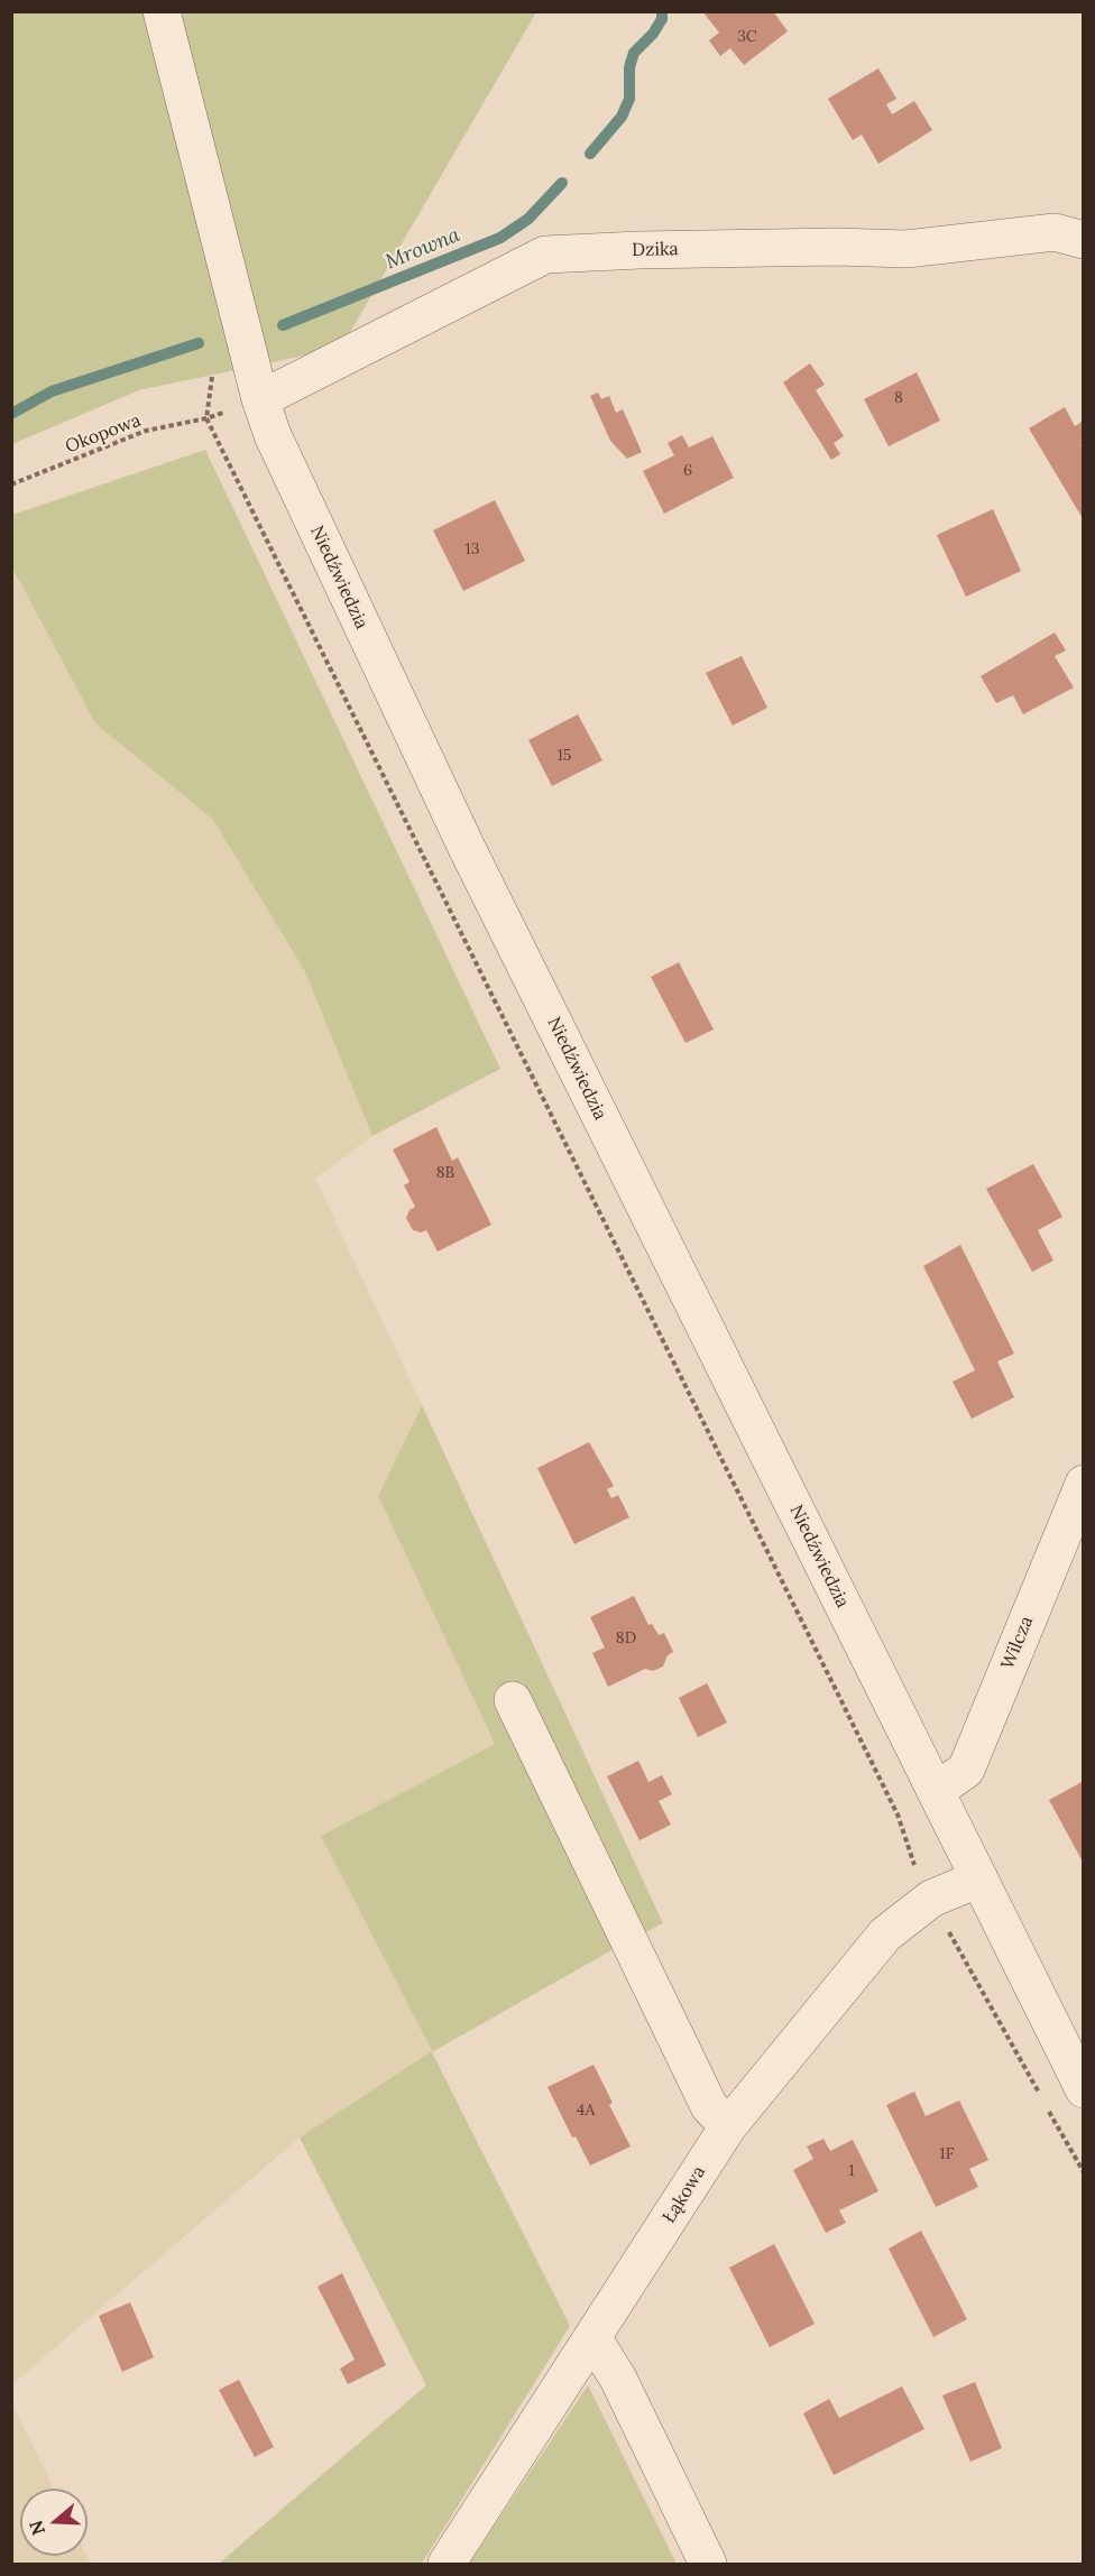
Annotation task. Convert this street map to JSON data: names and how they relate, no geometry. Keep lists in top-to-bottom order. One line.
{"streets":{"street":["Dzika","Niedźwiedzia","Wilcza","Łąkowa"],"path":["Okopowa"]},"crossings":[["Dzika","Niedźwiedzia"],["Okopowa","Łąkowa"],["Niedźwiedzia","Wilcza"],["Niedźwiedzia","Łąkowa"]],"water":["Mrowna"],"house_numbers":["3C","8","6","13","15","8B","8D","4A","1F","1"],"north":"left"}
